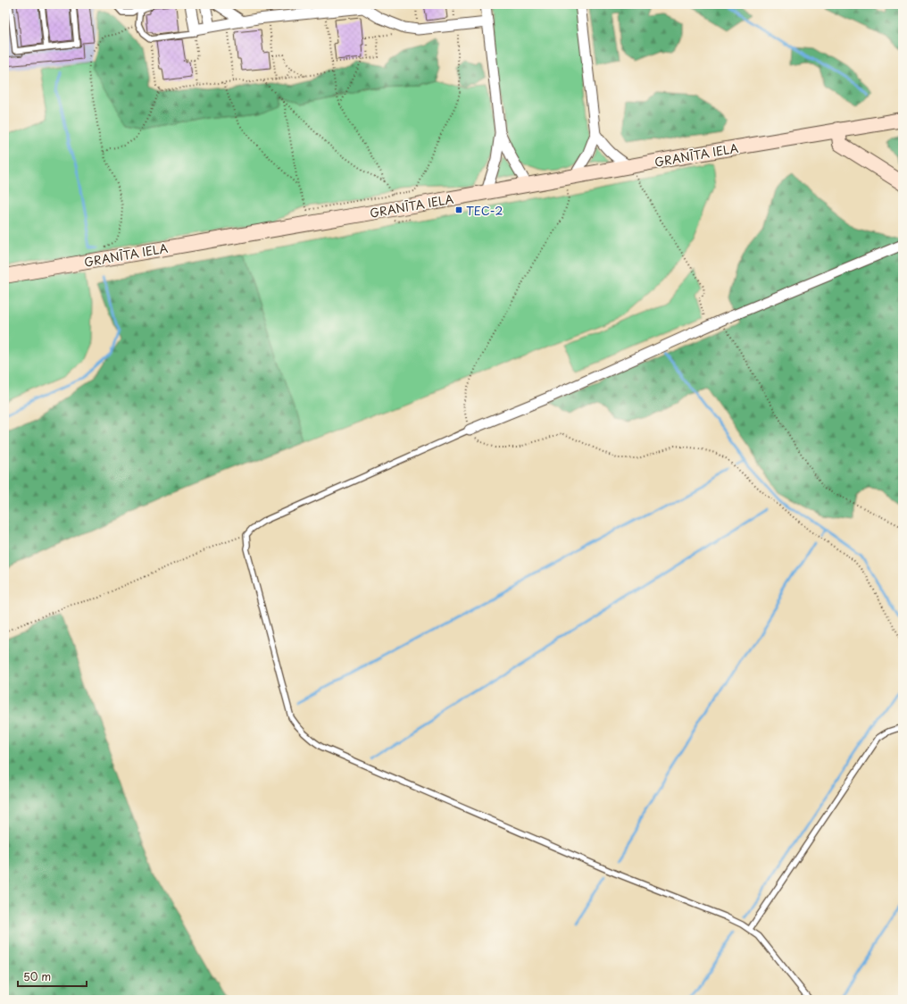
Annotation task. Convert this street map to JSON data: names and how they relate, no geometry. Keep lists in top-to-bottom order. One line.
{"streets":{"main road":["GRANĪTA IELA"]},"places":{"transit":["TEC-2"]},"scale_bar":"50 m"}
